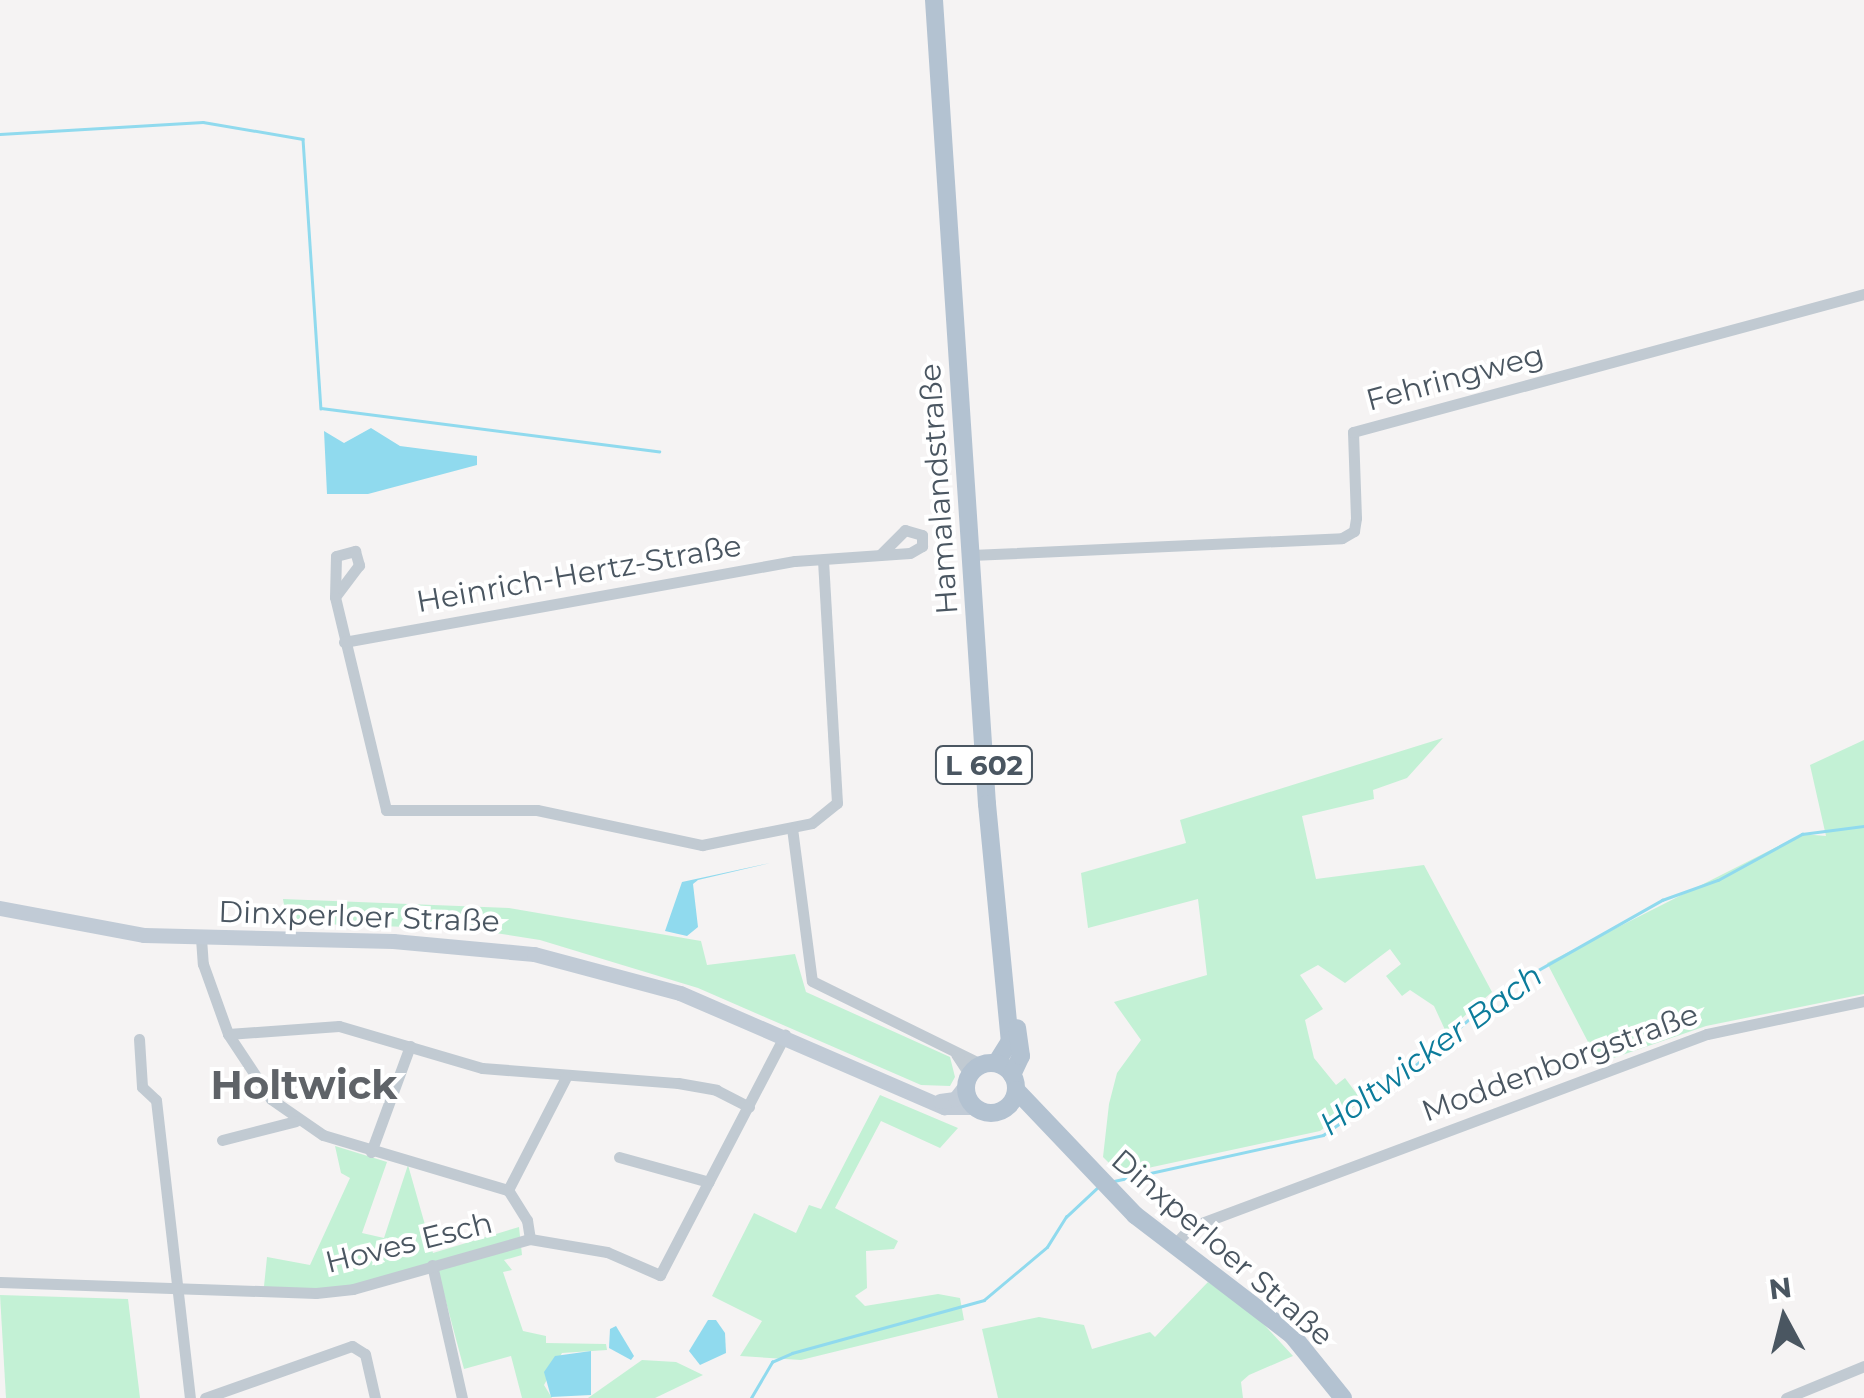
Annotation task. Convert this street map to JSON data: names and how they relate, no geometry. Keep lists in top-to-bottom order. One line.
{"streets":{"main road":["Hamalandstraße","L 602","Dinxperloer Straße"],"street":["Fehringweg","Heinrich-Hertz-Straße","Moddenborgstraße","Hoves Esch"]},"crossings":[["Fehringweg","Hamalandstraße"],["Hamalandstraße","L 602"],["Hamalandstraße","Dinxperloer Straße"],["L 602","Dinxperloer Straße"],["Dinxperloer Straße","Moddenborgstraße"],["Dinxperloer Straße","Hoves Esch"]],"districts":["Holtwick"],"water":["Holtwicker Bach"],"north":"top"}
